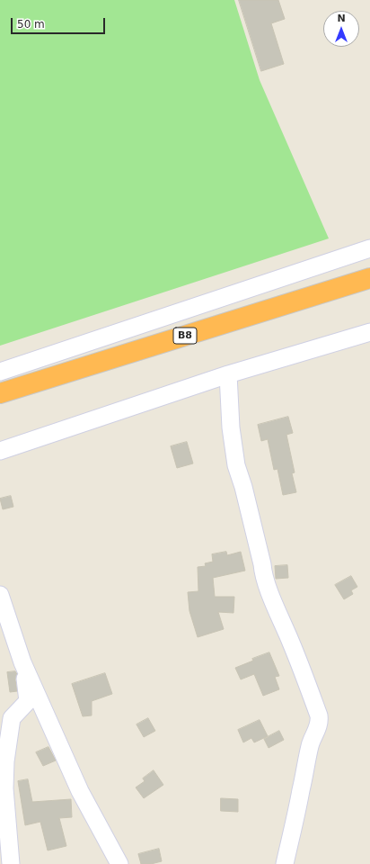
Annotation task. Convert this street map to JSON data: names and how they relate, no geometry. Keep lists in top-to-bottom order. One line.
{"streets":{"highway":["B8"]},"scale_bar":"50 m","north":"top"}
